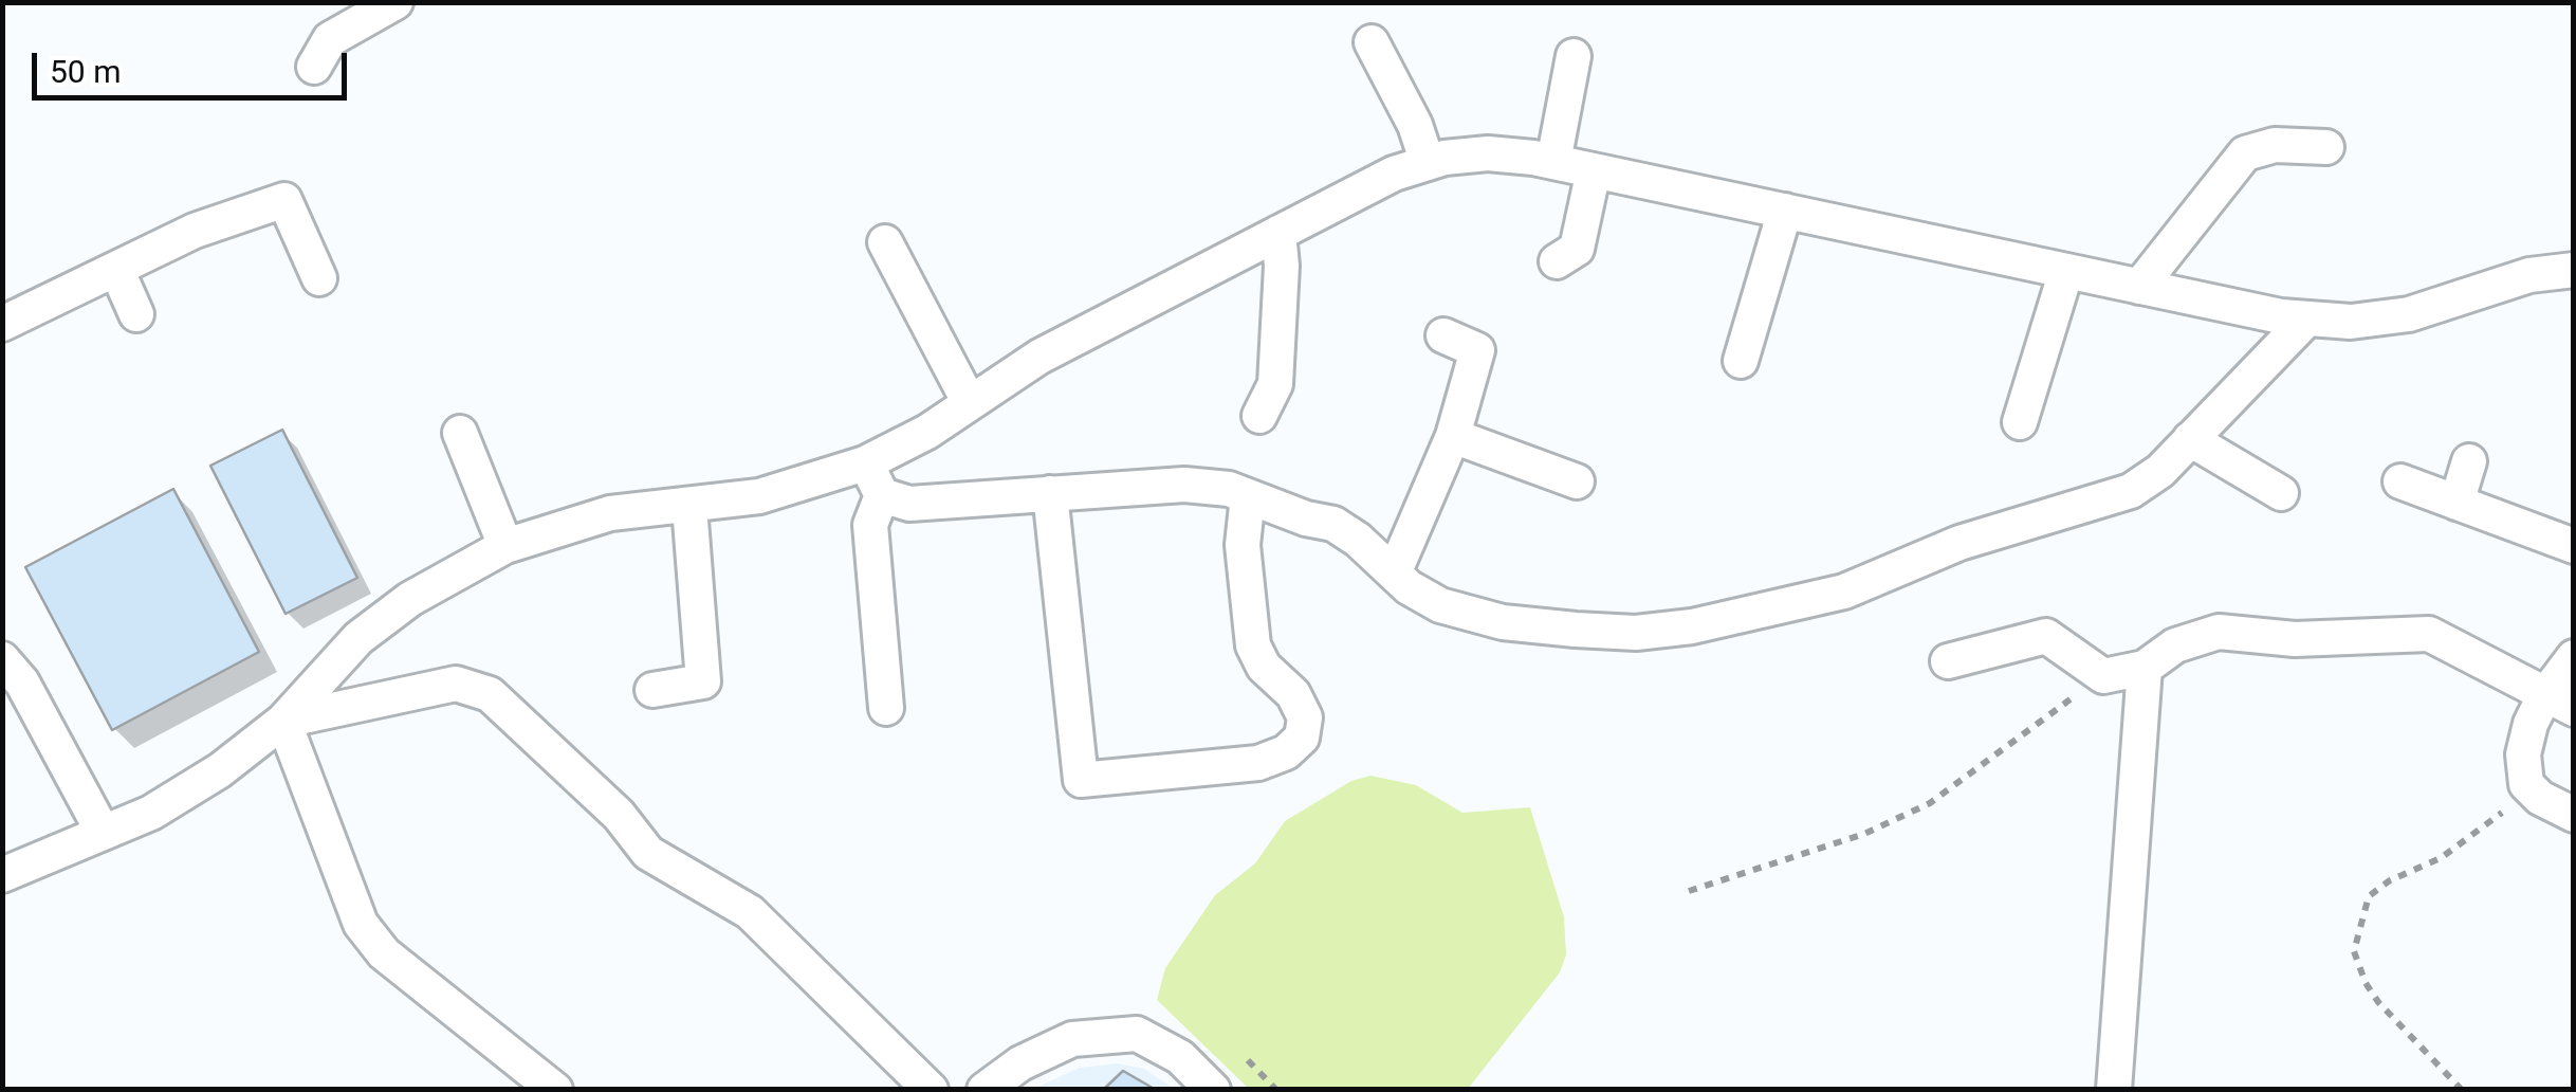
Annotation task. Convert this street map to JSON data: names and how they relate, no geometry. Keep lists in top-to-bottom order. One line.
{"scale_bar":"50 m"}
